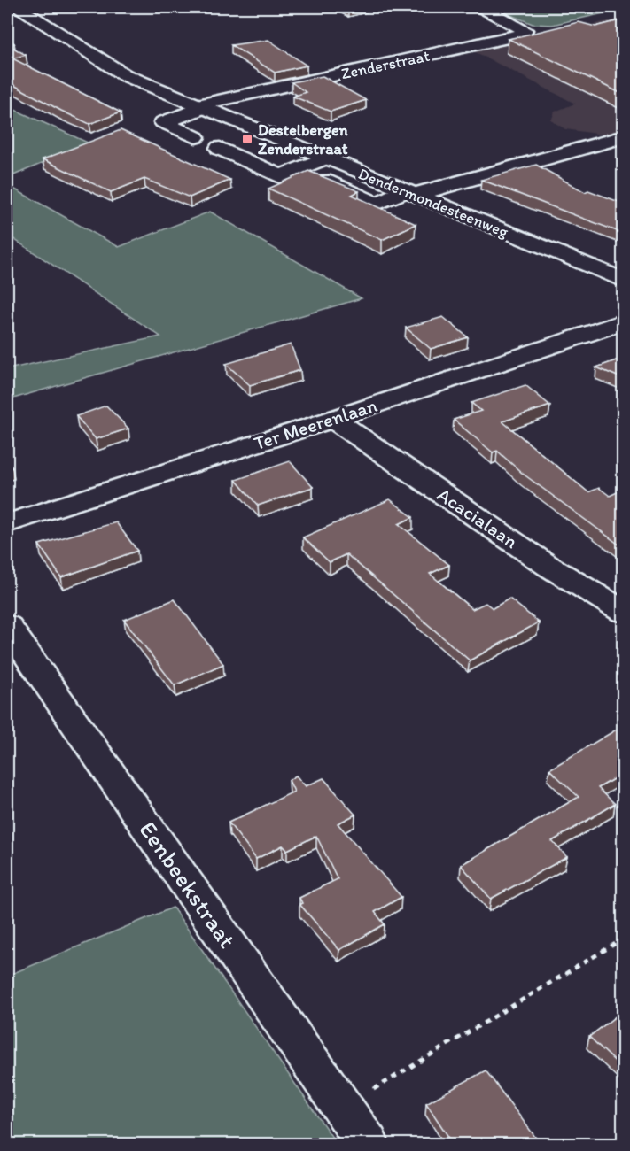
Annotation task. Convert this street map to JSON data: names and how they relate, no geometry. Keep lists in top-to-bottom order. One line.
{"streets":{"street":["Zenderstraat","Dendermondesteenweg","Ter Meerenlaan","Acacialaan","Eenbeekstraat"]},"crossings":[["Zenderstraat","Dendermondesteenweg"],["Ter Meerenlaan","Acacialaan"]],"places":{"transit":["Destelbergen Zenderstraat"]}}
